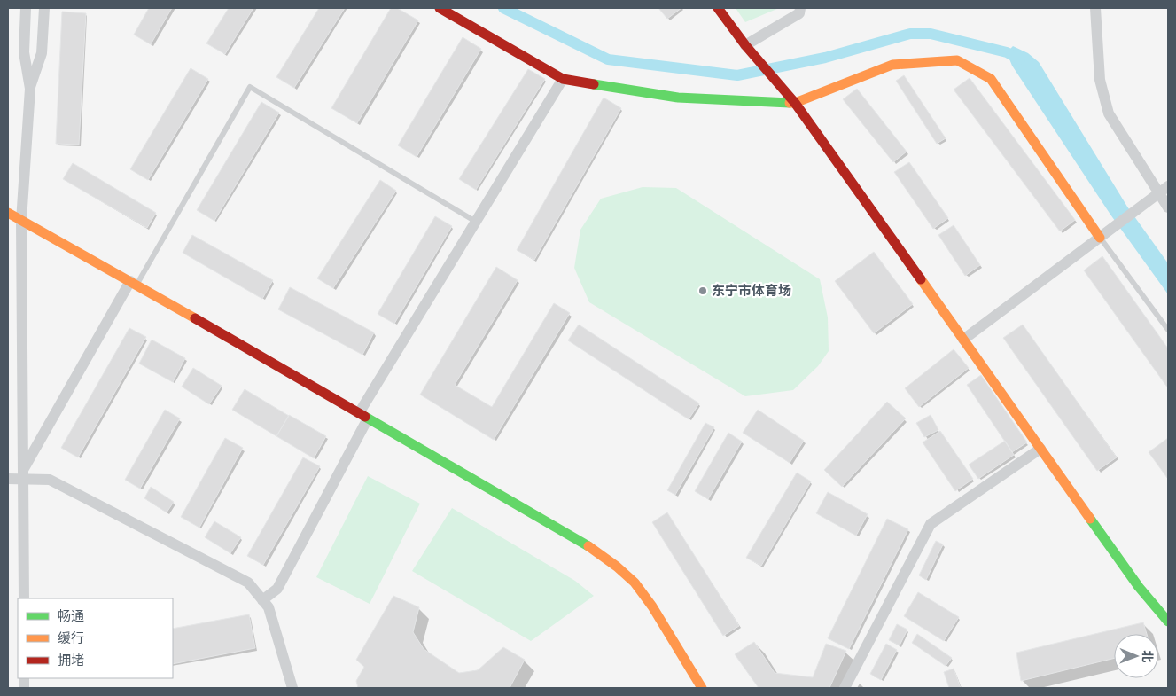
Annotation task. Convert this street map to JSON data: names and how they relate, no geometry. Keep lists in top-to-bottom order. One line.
{"places":["东宁市体育场"],"legend":["畅通","缓行","拥堵"],"north":"right"}
